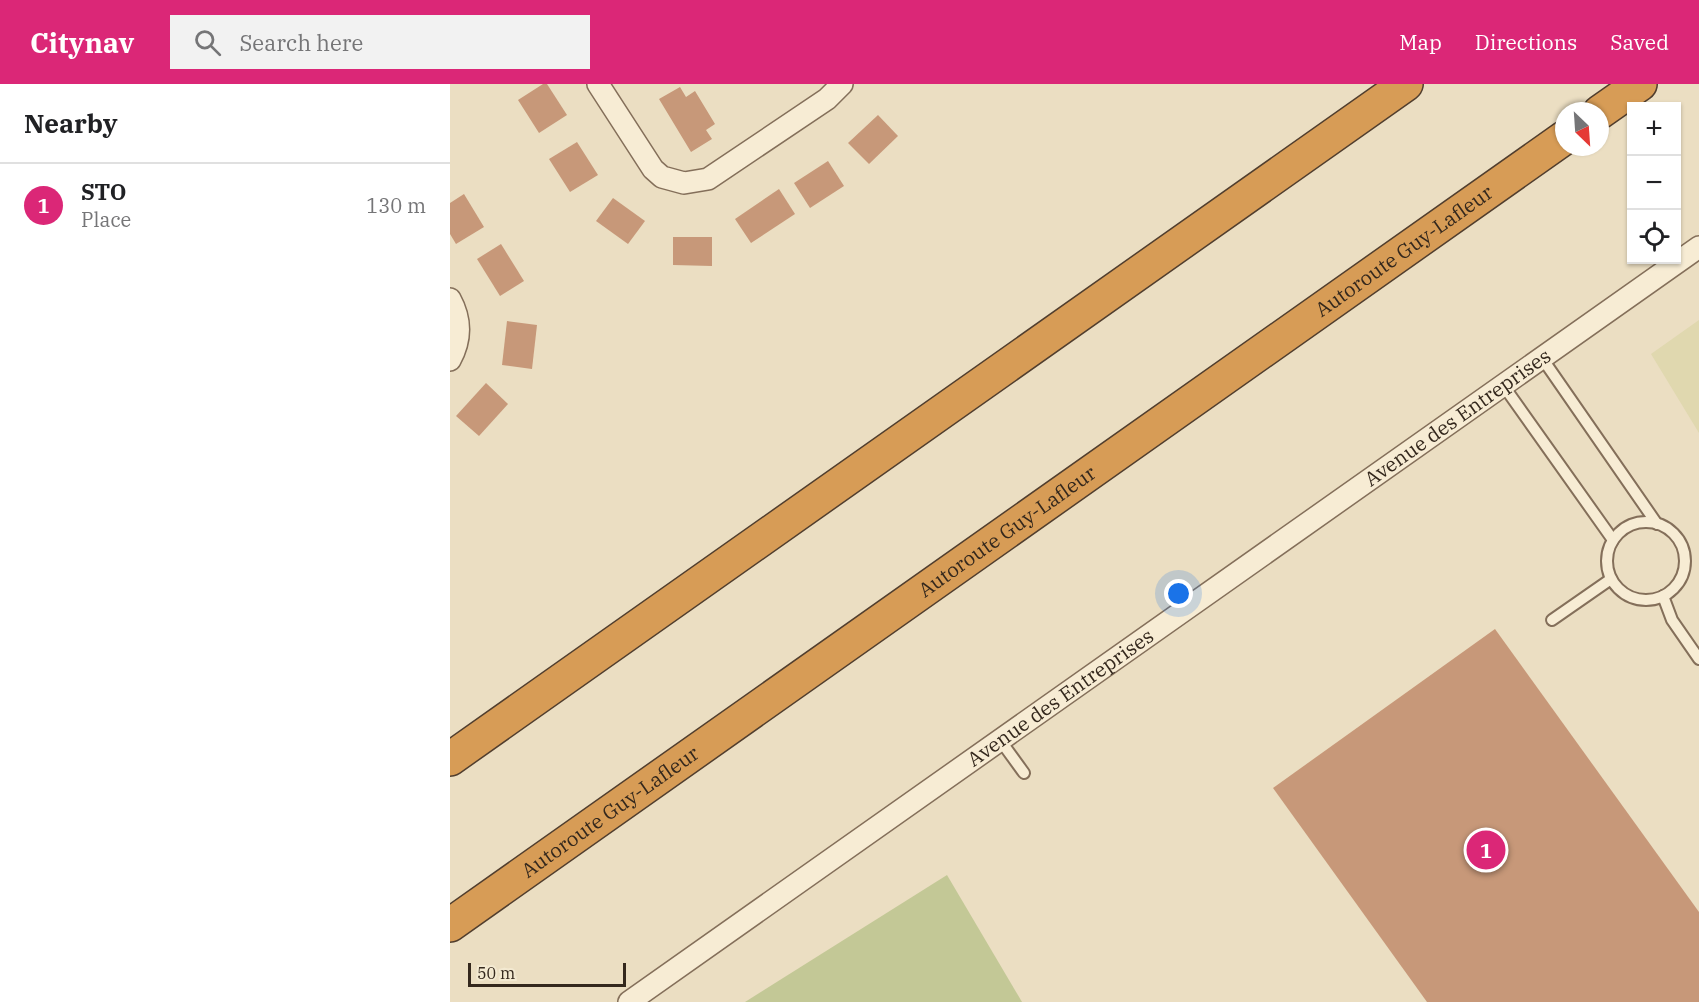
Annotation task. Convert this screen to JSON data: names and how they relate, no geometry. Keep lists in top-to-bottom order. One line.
{"streets":{"highway":["Autoroute Guy-Lafleur"],"street":["Avenue des Entreprises"]},"scale_bar":"50 m","north":"bottom right","page":{"header":"Citynav","search":"Search here","nav":["Map","Directions","Saved"],"heading":"Nearby","map_buttons":["+","−"],"list":[{"mark":"1","name":"STO","note":"Place","value":"130 m"}],"pins":"1","scale":"50 m"}}
